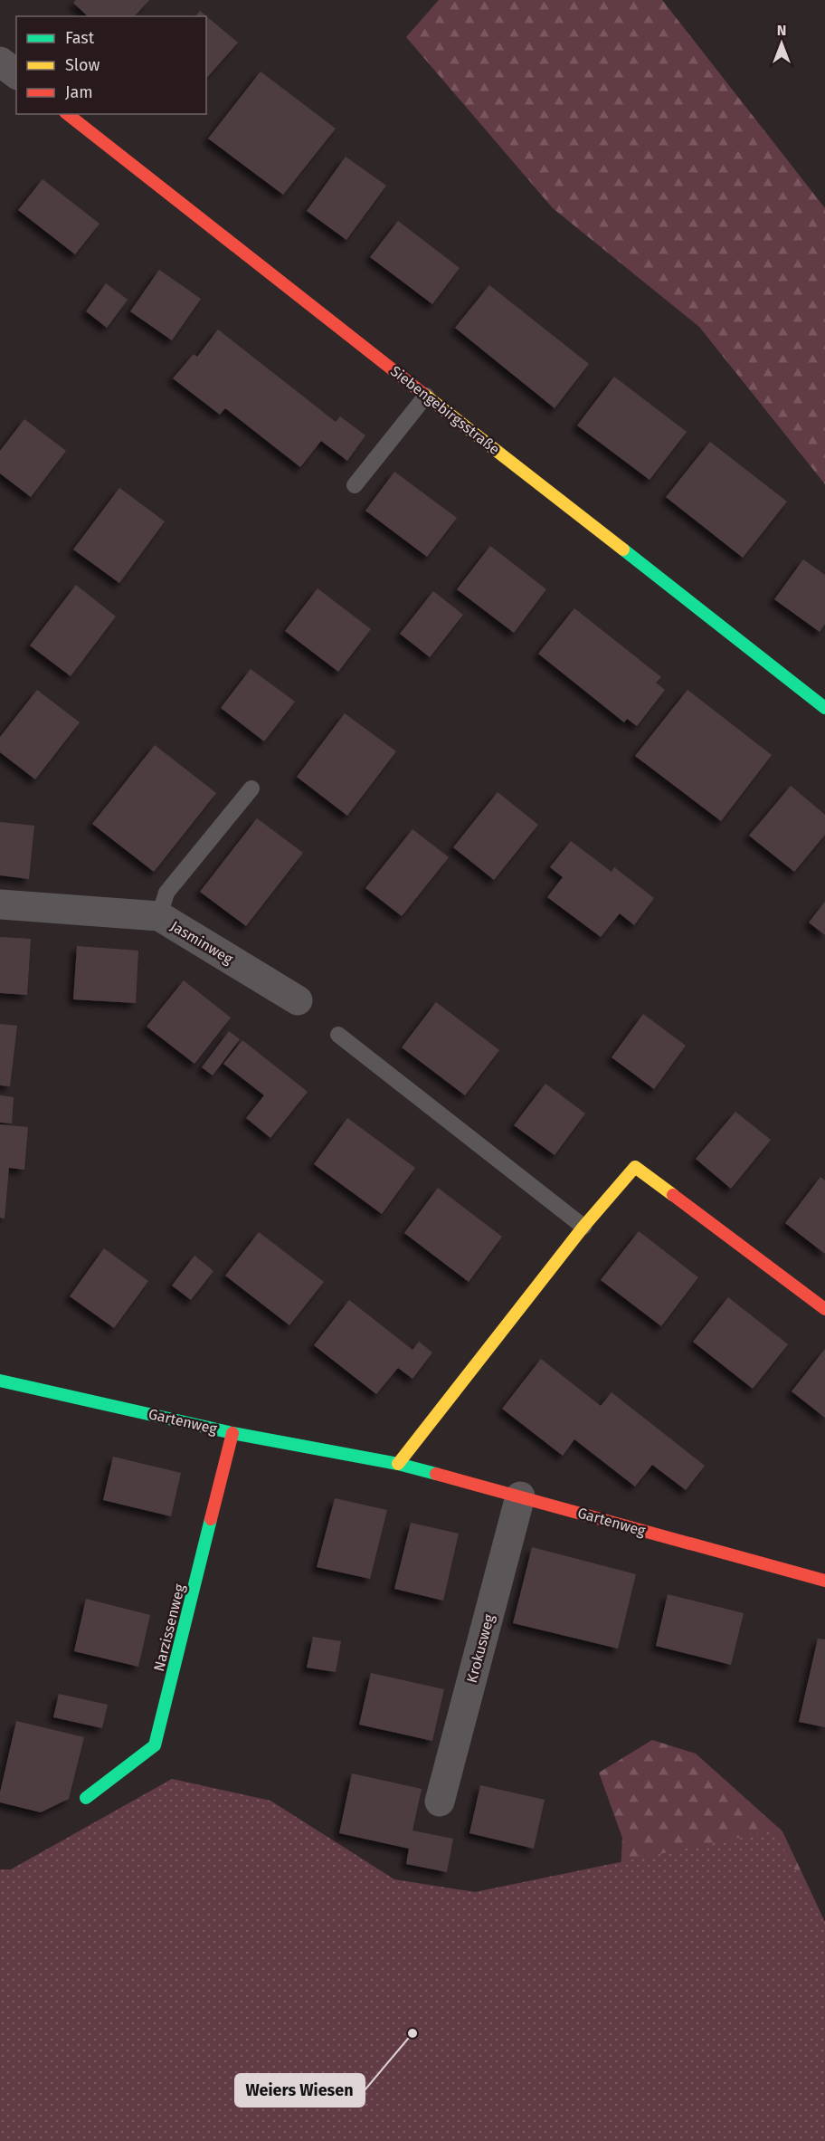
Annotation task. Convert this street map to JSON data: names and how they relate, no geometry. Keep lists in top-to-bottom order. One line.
{"streets":{"street":["Siebengebirgsstraße","Jasminweg","Gartenweg","Narzissenweg","Krokusweg"]},"crossings":[["Gartenweg","Narzissenweg"],["Gartenweg","Krokusweg"]],"places":["Weiers Wiesen"],"legend":["Fast","Slow","Jam"],"north":"top"}
